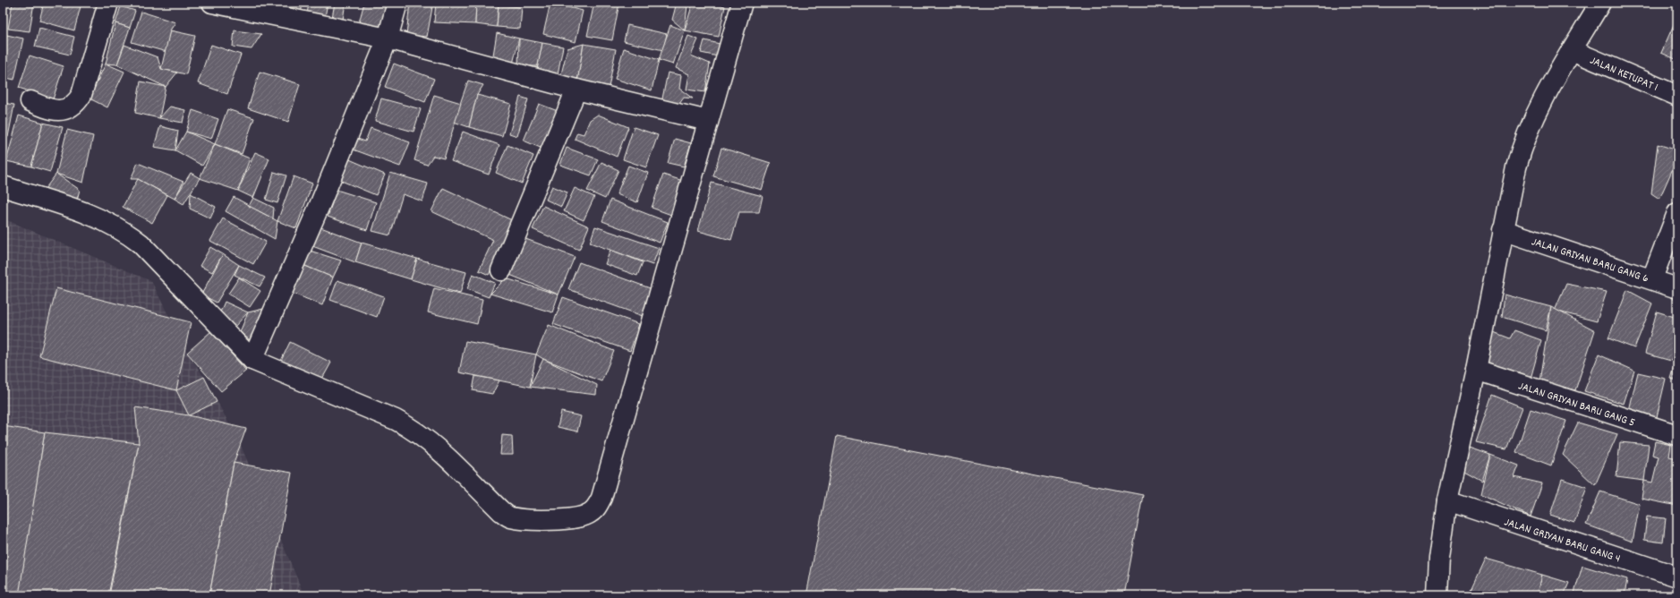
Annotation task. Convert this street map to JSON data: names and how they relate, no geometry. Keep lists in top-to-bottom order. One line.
{"streets":{"street":["JALAN KETUPAT 1","JALAN GRIYAN BARU GANG 6","JALAN GRIYAN BARU GANG 5","JALAN GRIYAN BARU GANG 4"]}}
